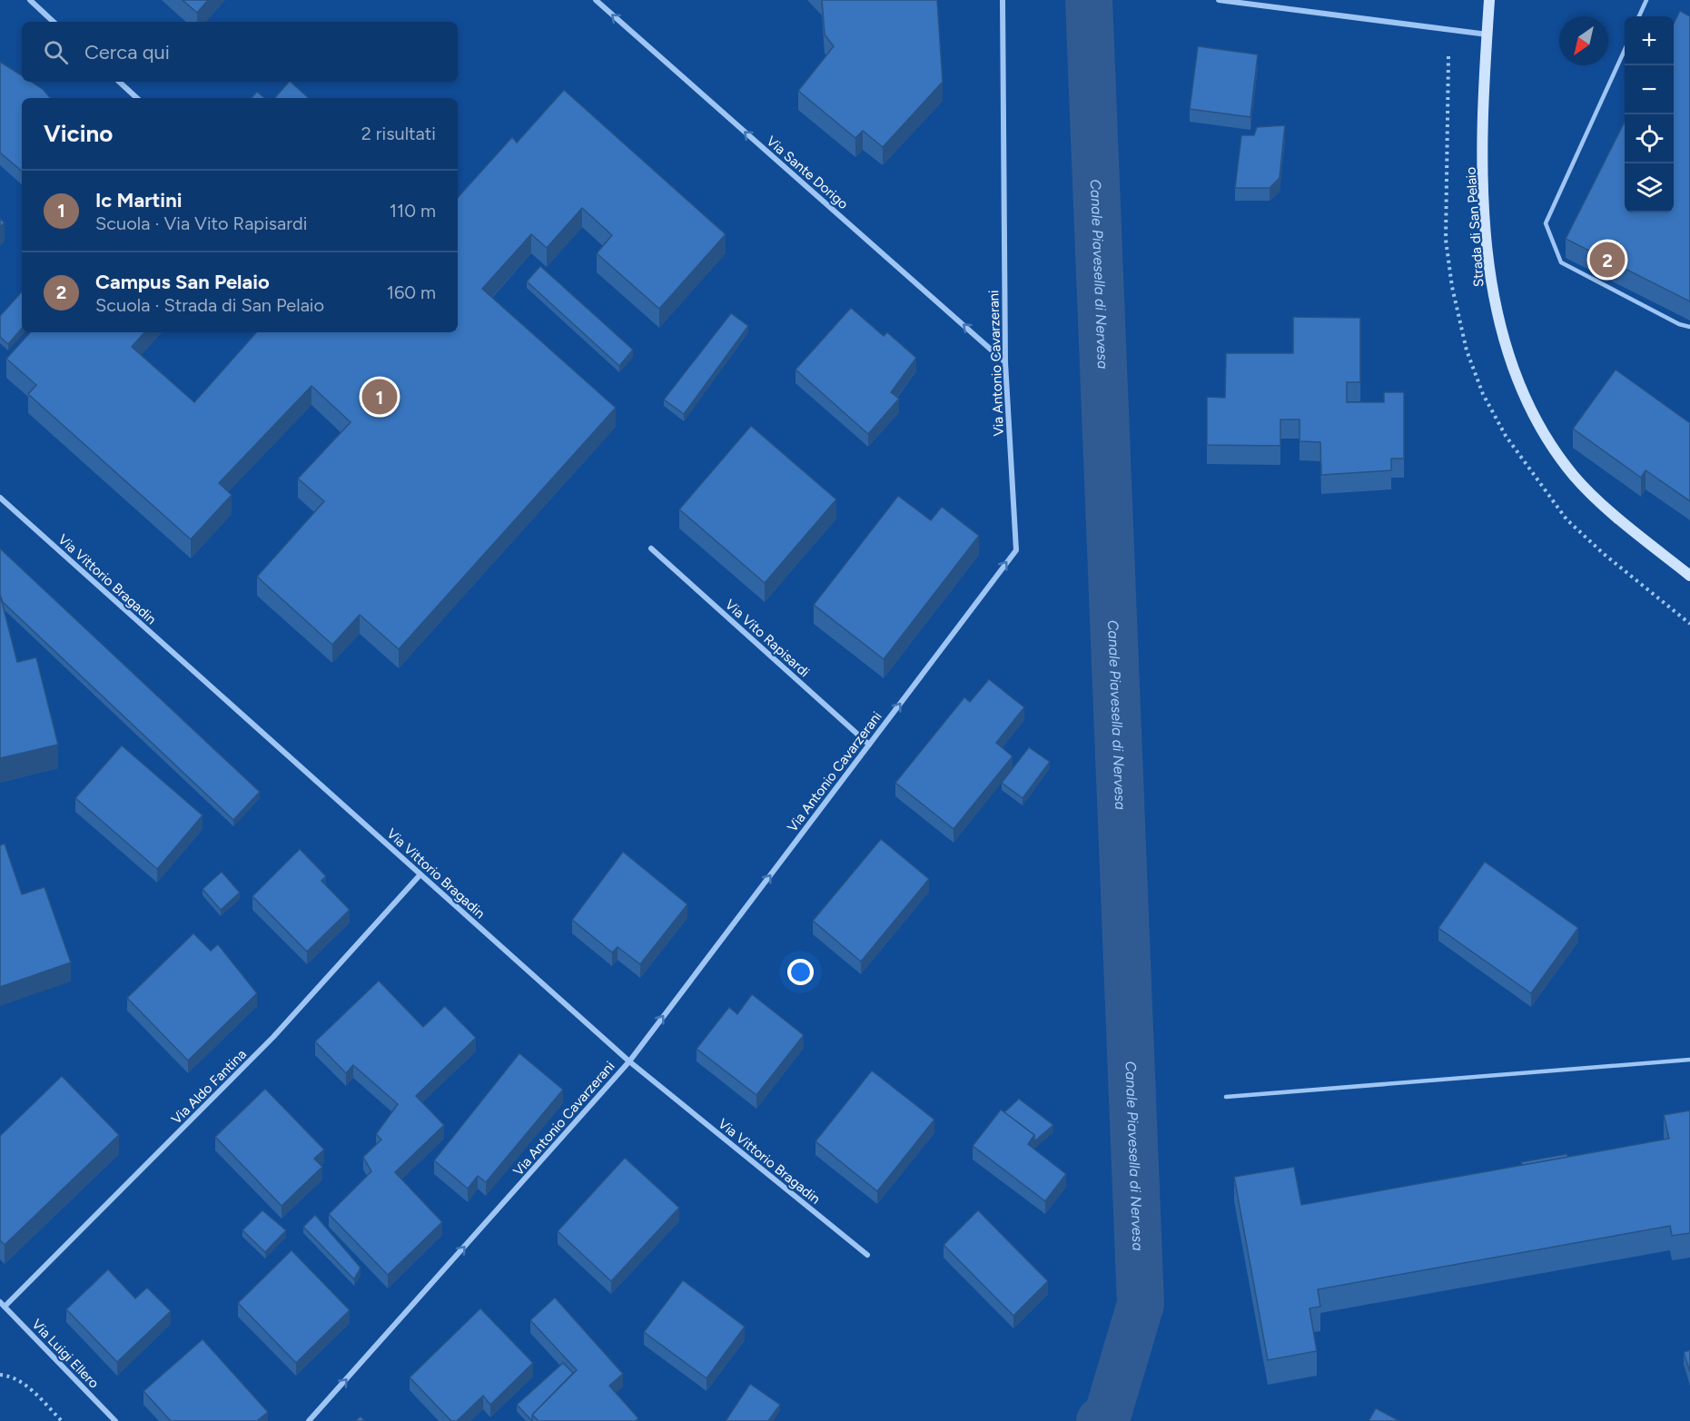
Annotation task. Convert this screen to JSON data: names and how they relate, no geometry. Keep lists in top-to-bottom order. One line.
{"streets":{"street":["Via Sante Dorigo","Strada di San Pelaio","Via Antonio Cavarzerani","Via Vittorio Bragadin","Via Vito Rapisardi","Via Aldo Fantina","Via Luigi Ellero"]},"crossings":[["Via Sante Dorigo","Via Antonio Cavarzerani"],["Via Antonio Cavarzerani","Via Vittorio Bragadin"],["Via Antonio Cavarzerani","Via Vito Rapisardi"],["Via Vittorio Bragadin","Via Aldo Fantina"],["Via Aldo Fantina","Via Luigi Ellero"]],"one_way":["Via Sante Dorigo","Via Antonio Cavarzerani"],"water":["Canale Piavesella di Nervesa"],"north":"bottom left","page":{"map_buttons":["+","−"],"search":"Cerca qui","heading":["Vicino","2 risultati"],"list":[{"mark":"1","name":"Ic Martini","note":"Scuola · Via Vito Rapisardi","value":"110 m"},{"mark":"2","name":"Campus San Pelaio","note":"Scuola · Strada di San Pelaio","value":"160 m"}],"pins":["2","1"]}}
